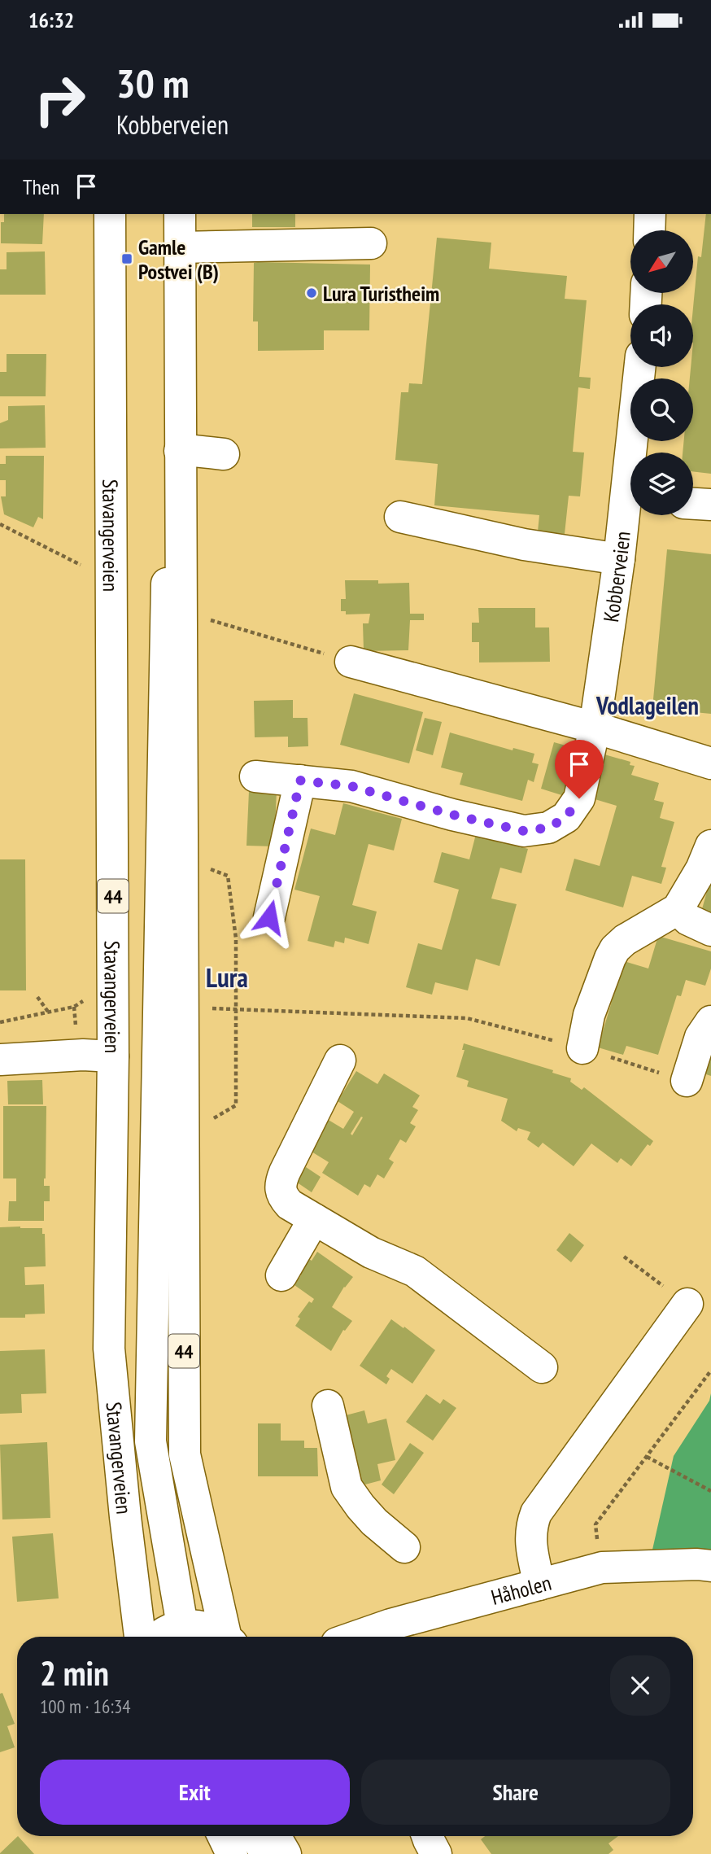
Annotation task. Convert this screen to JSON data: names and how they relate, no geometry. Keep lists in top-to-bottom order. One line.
{"streets":{"main road":["Stavangerveien","Kobberveien","44","Håholen"]},"districts":["Vodlageilen","Lura"],"places":{"transit":["Gamle Postvei (B)"],"other":["Lura Turistheim"]},"north":"bottom left","page":{"status":"16:32","turn":["30 m","Kobberveien"],"then":"Then","heading":["2 min","100 m · 16:34"],"buttons":["Exit","Share"]}}
